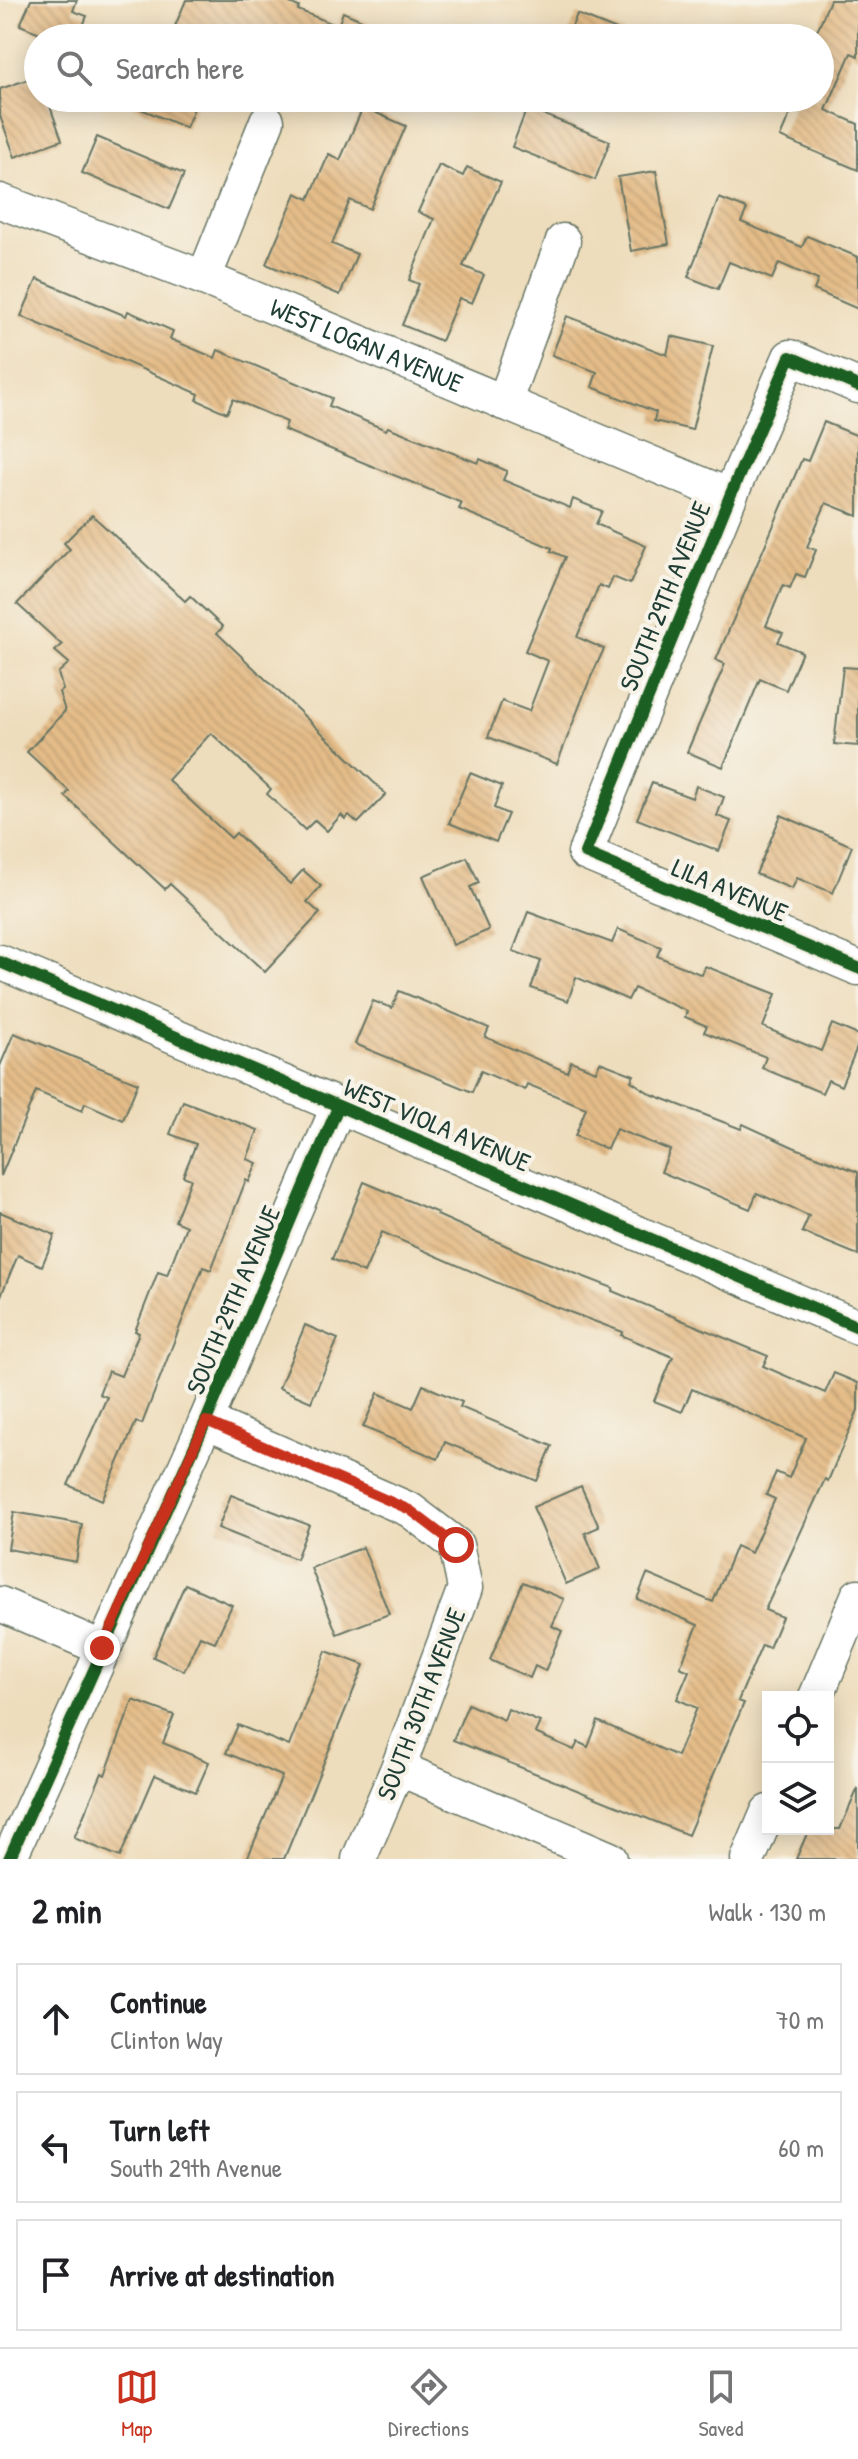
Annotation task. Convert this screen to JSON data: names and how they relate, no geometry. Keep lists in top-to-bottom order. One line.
{"streets":{"street":["WEST LOGAN AVENUE","SOUTH 29TH AVENUE","LILA AVENUE","WEST VIOLA AVENUE","SOUTH 30TH AVENUE"]},"crossings":[["WEST LOGAN AVENUE","SOUTH 29TH AVENUE"],["SOUTH 29TH AVENUE","LILA AVENUE"],["SOUTH 29TH AVENUE","WEST VIOLA AVENUE"],["SOUTH 29TH AVENUE","SOUTH 30TH AVENUE"]],"page":{"search":"Search here","heading":["2 min","Walk · 130 m"],"list":[["Continue","Clinton Way","70 m"],["Turn left","South 29th Avenue","60 m"],"Arrive at destination"],"nav":["Map","Directions","Saved"]}}
